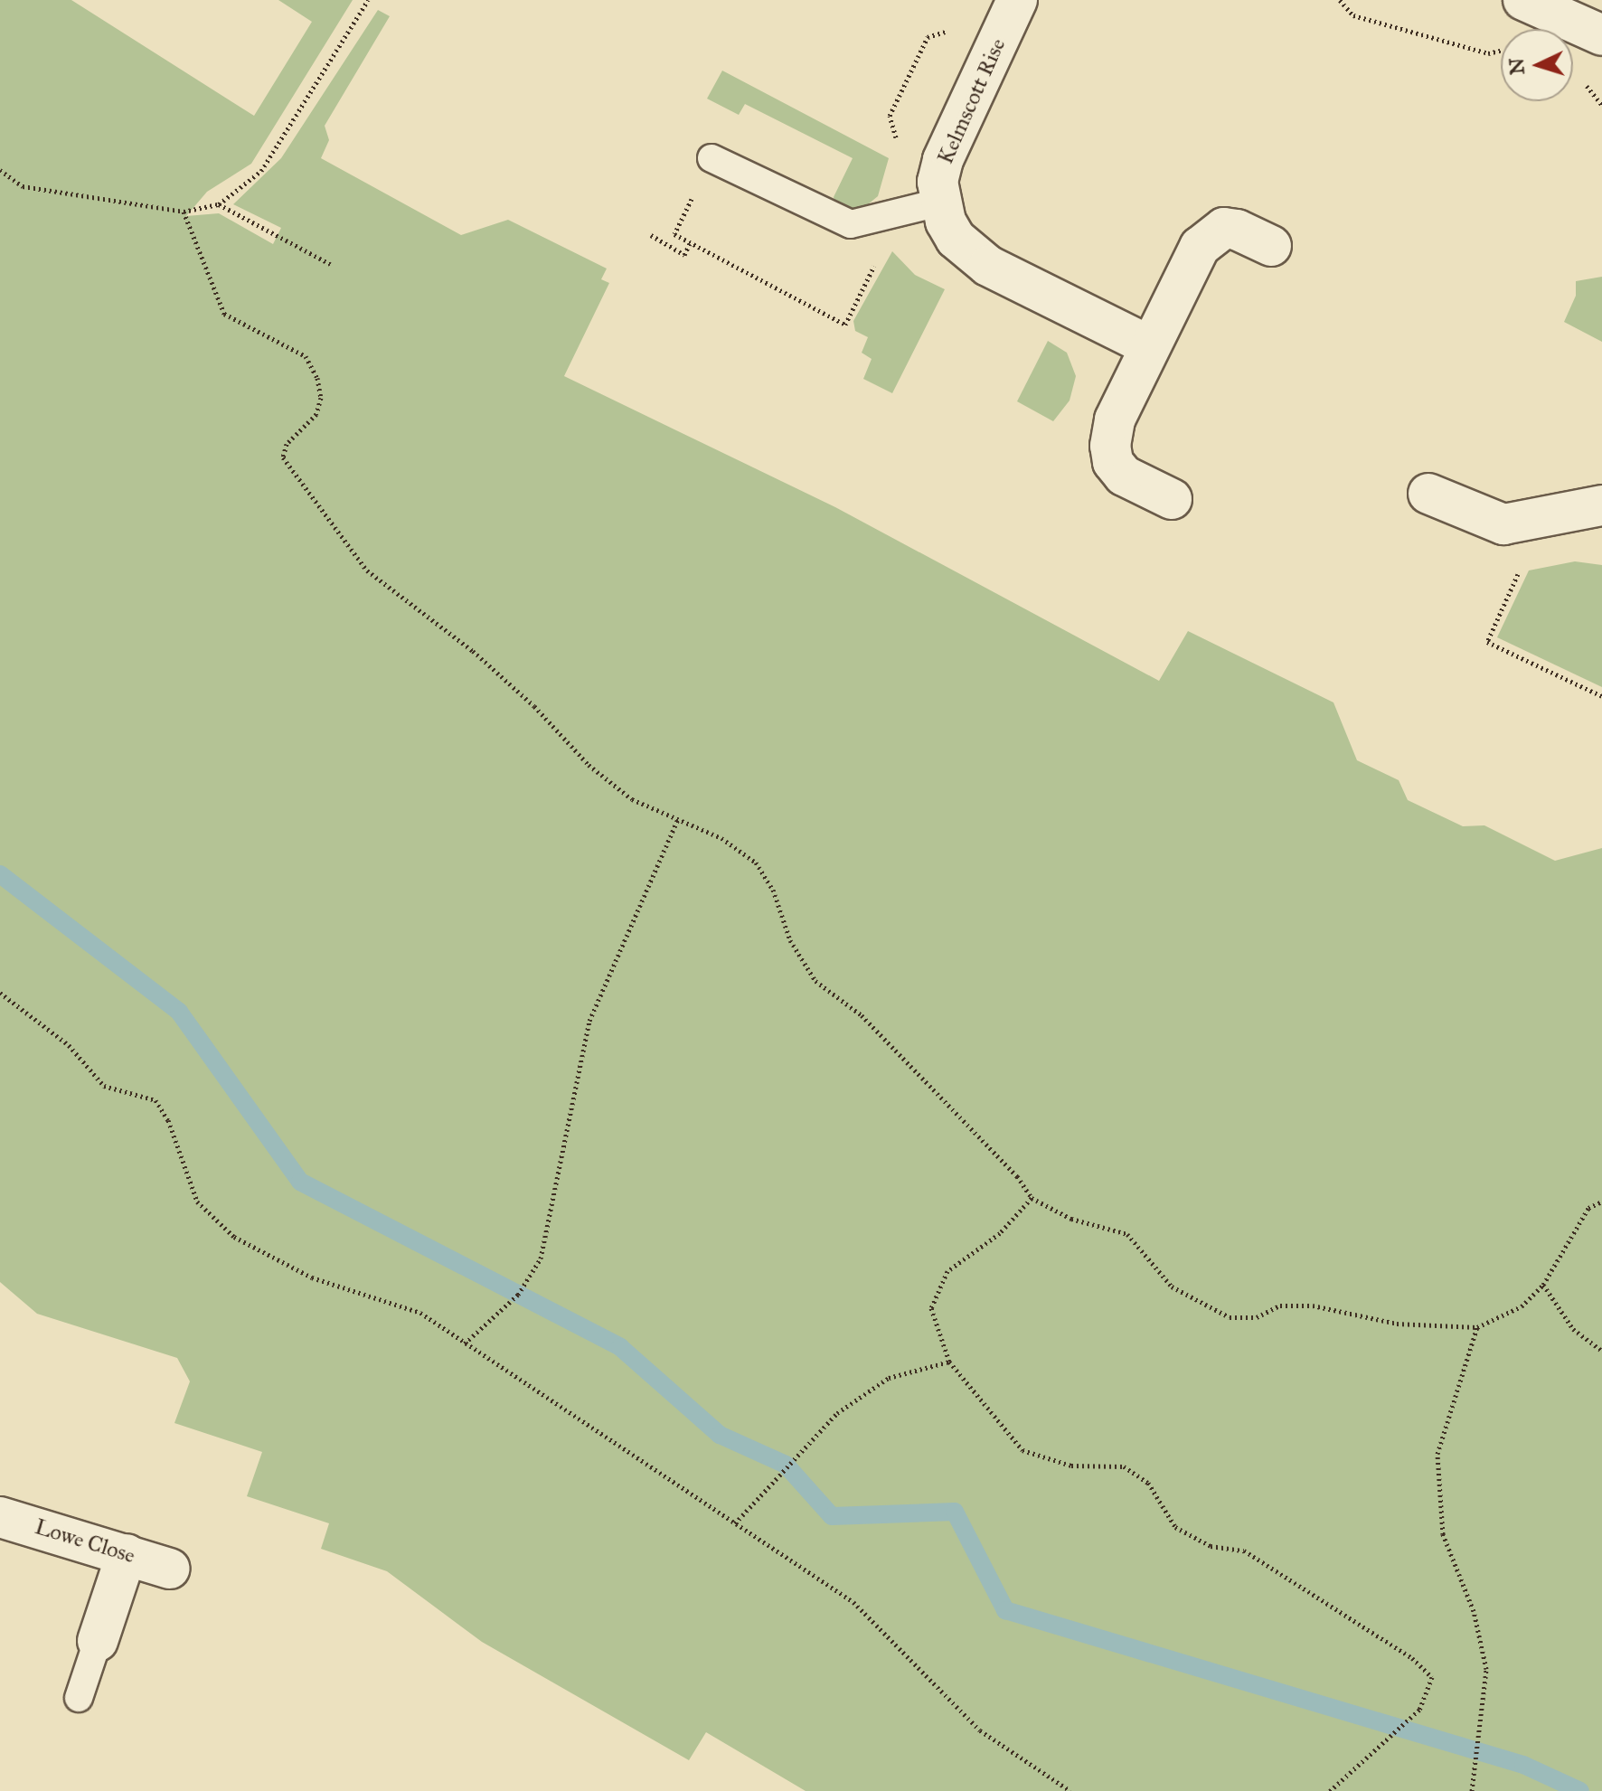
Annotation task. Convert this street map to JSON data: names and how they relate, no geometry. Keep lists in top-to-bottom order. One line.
{"streets":{"street":["Kelmscott Rise","Lowe Close"]},"north":"left"}
